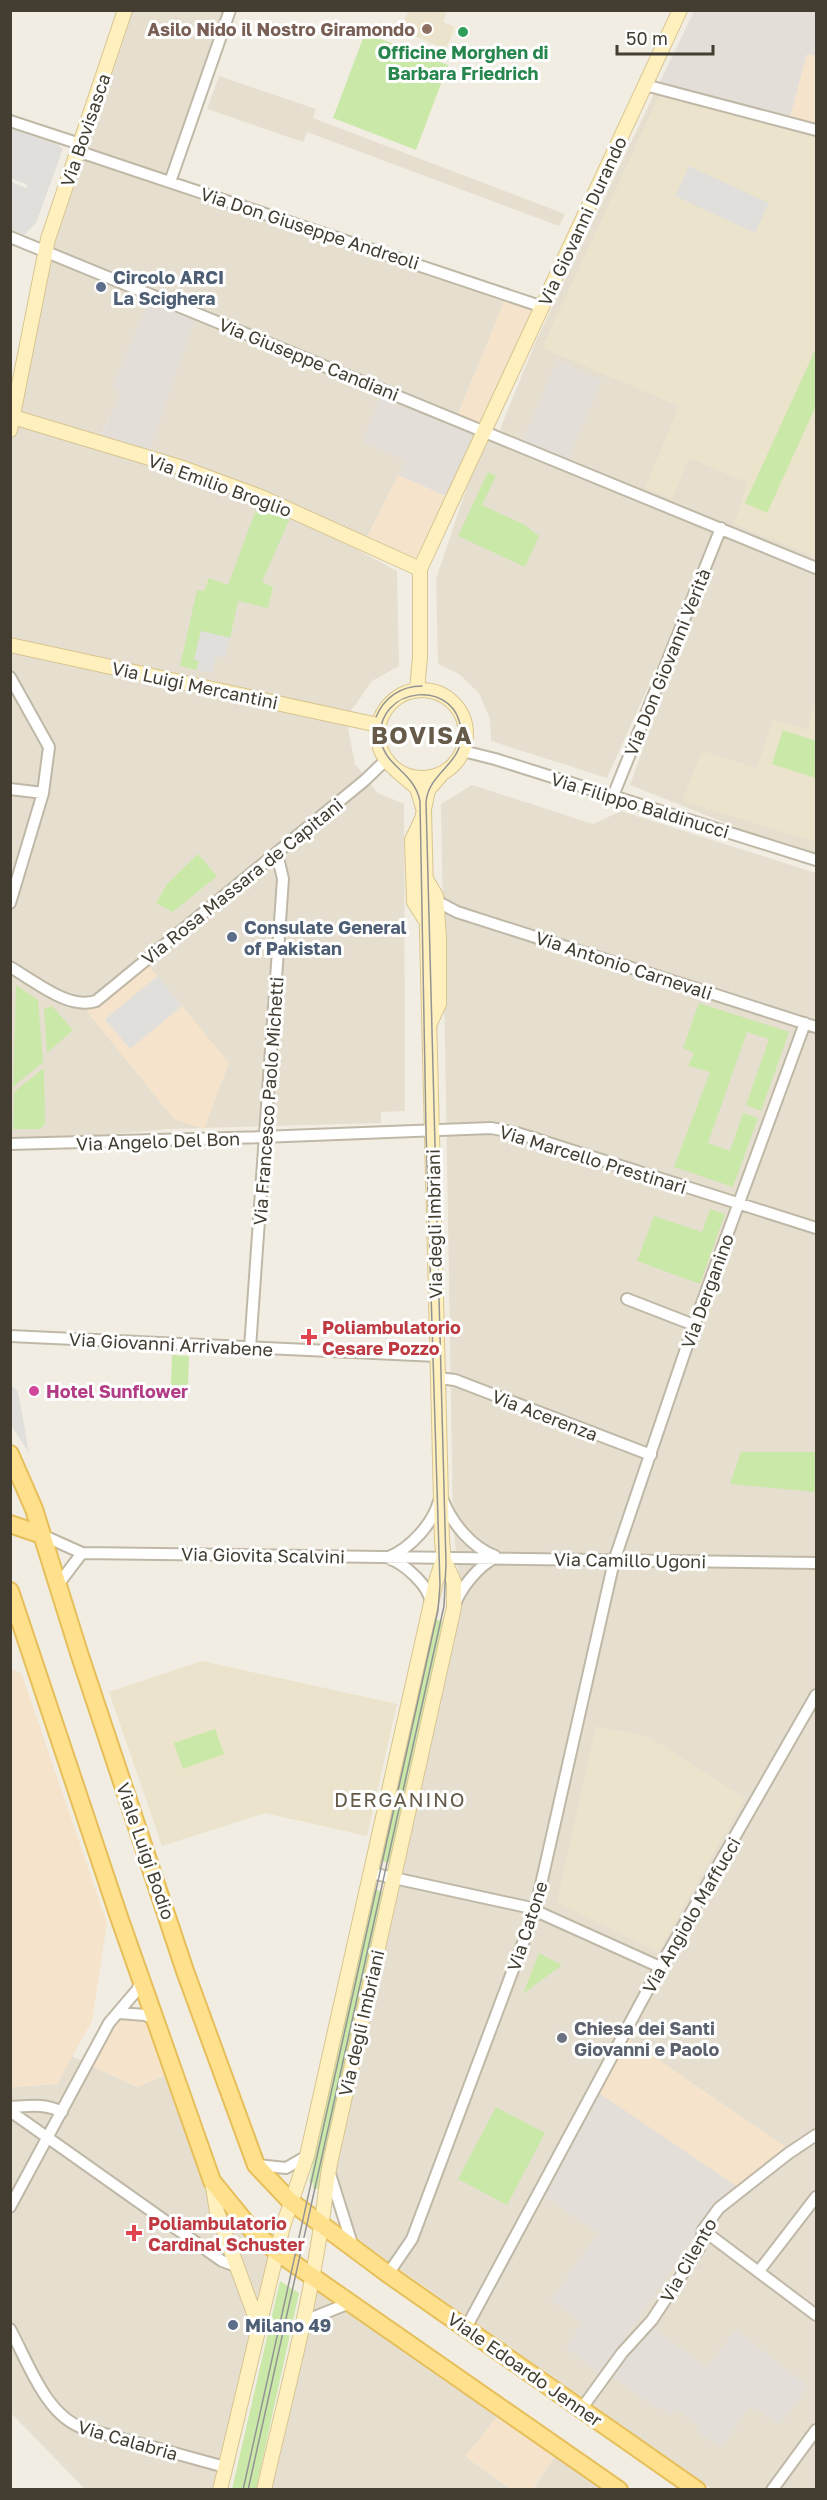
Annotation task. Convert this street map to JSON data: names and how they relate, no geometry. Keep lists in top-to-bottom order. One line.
{"streets":{"main road":["Viale Luigi Bodio","Viale Edoardo Jenner"],"street":["Via Bovisasca","Via Giovanni Durando","Via Don Giuseppe Andreoli","Via Giuseppe Candiani","Via Emilio Broglio","Via Don Giovanni Verità","Via Luigi Mercantini","Via Filippo Baldinucci","Via Rosa Massara de Capitani","Via Antonio Carnevali","Via Francesco Paolo Michetti","Via Angelo Del Bon","Via Marcello Prestinari","Via degli Imbriani","Via Derganino","Via Giovanni Arrivabene","Via Acerenza","Via Giovita Scalvini","Via Camillo Ugoni","Via Angiolo Maffucci","Via Catone","Via Cilento","Via Calabria"]},"crossings":[["Via Bovisasca","Via Don Giuseppe Andreoli"],["Via Bovisasca","Via Giuseppe Candiani"],["Via Bovisasca","Via Emilio Broglio"],["Via Giovanni Durando","Via Don Giuseppe Andreoli"],["Via Giovanni Durando","Via Giuseppe Candiani"],["Via Giovanni Durando","Via Emilio Broglio"],["Via Giuseppe Candiani","Via Don Giovanni Verità"],["Via Don Giovanni Verità","Via Filippo Baldinucci"],["Via Luigi Mercantini","Via Filippo Baldinucci"],["Via Luigi Mercantini","Via Rosa Massara de Capitani"],["Via Luigi Mercantini","Via degli Imbriani"],["Via Filippo Baldinucci","Via Rosa Massara de Capitani"],["Via Filippo Baldinucci","Via degli Imbriani"],["Via Rosa Massara de Capitani","Via Francesco Paolo Michetti"],["Via Rosa Massara de Capitani","Via degli Imbriani"],["Via Antonio Carnevali","Via degli Imbriani"],["Via Antonio Carnevali","Via Derganino"],["Via Francesco Paolo Michetti","Via Angelo Del Bon"],["Via Francesco Paolo Michetti","Via Marcello Prestinari"],["Via Francesco Paolo Michetti","Via Giovanni Arrivabene"],["Via Angelo Del Bon","Via Marcello Prestinari"],["Via Marcello Prestinari","Via degli Imbriani"],["Via Marcello Prestinari","Via Derganino"],["Via degli Imbriani","Via Giovanni Arrivabene"],["Via degli Imbriani","Via Acerenza"],["Via degli Imbriani","Via Giovita Scalvini"],["Via degli Imbriani","Via Camillo Ugoni"],["Via degli Imbriani","Viale Edoardo Jenner"],["Via degli Imbriani","Via Calabria"],["Via Derganino","Via Acerenza"],["Via Derganino","Via Camillo Ugoni"],["Via Derganino","Via Catone"],["Via Giovita Scalvini","Via Camillo Ugoni"],["Via Giovita Scalvini","Viale Luigi Bodio"],["Via Camillo Ugoni","Via Catone"],["Viale Luigi Bodio","Viale Edoardo Jenner"],["Via Angiolo Maffucci","Viale Edoardo Jenner"],["Via Catone","Viale Edoardo Jenner"],["Via Cilento","Viale Edoardo Jenner"]],"districts":["BOVISA","DERGANINO"],"places":{"other":["Asilo Nido il Nostro Giramondo","Officine Morghen di Barbara Friedrich","Circolo ARCI La Scighera","Consulate General of Pakistan","Hotel Sunflower","Chiesa dei Santi Giovanni e Paolo","Milano 49"],"health":["Poliambulatorio Cesare Pozzo","Poliambulatorio Cardinal Schuster"]},"scale_bar":"50 m"}
